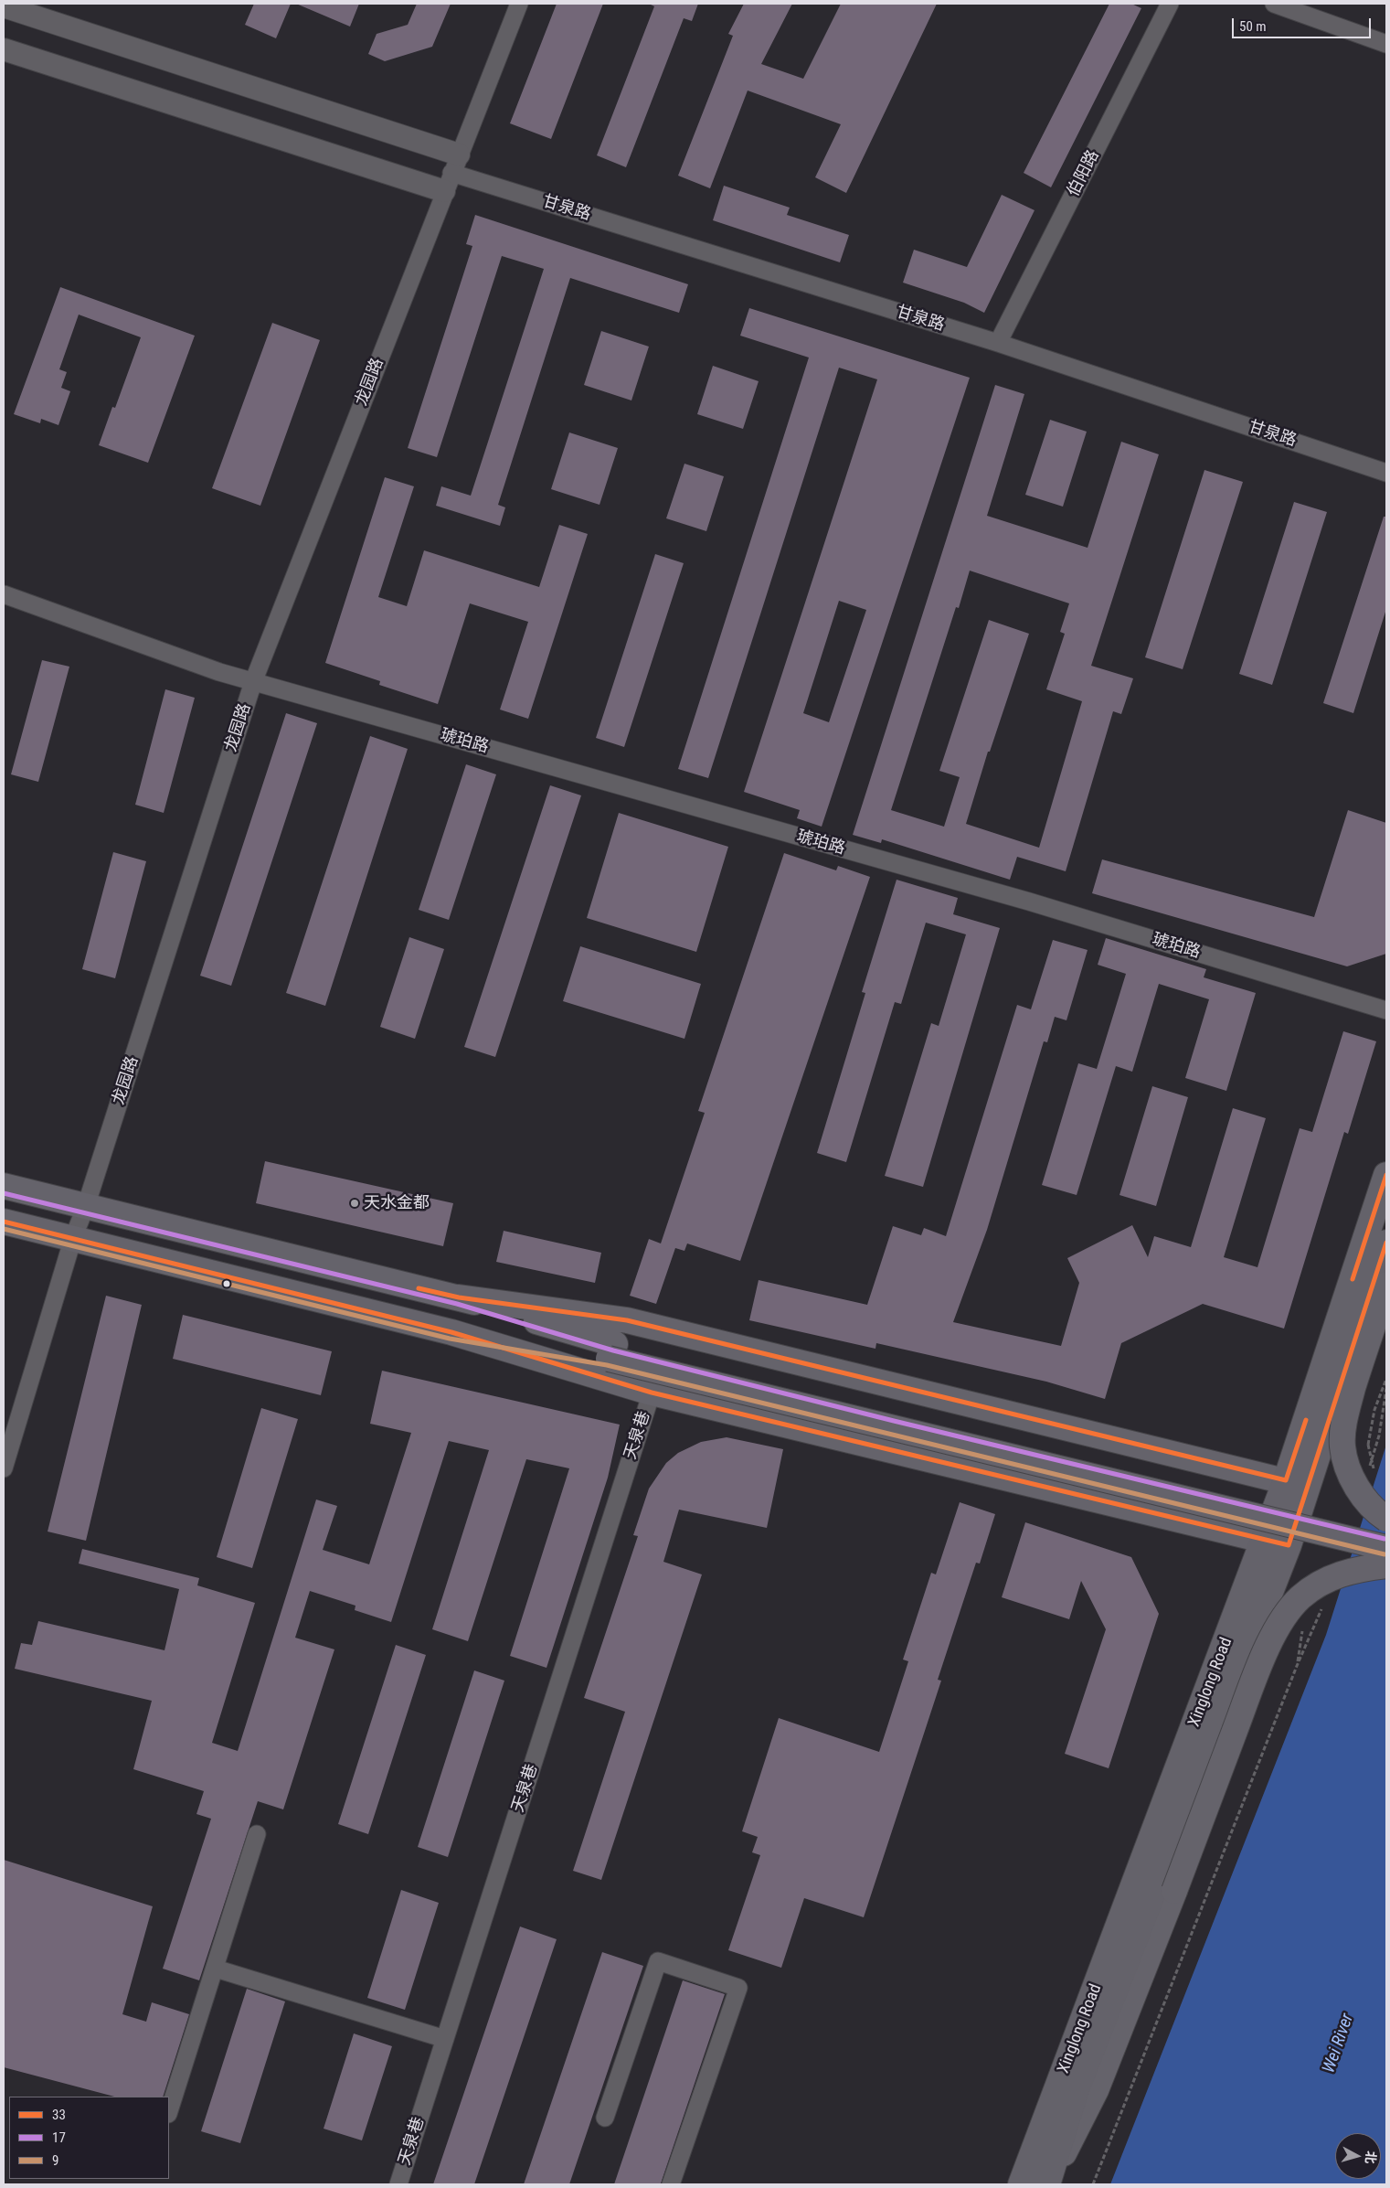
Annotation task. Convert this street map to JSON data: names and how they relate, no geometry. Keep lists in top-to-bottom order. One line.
{"streets":{"highway":["Xinglong Road"],"street":["伯阳路","甘泉路","龙园路","琥珀路","天泉巷"]},"crossings":[["伯阳路","甘泉路"],["甘泉路","龙园路"],["龙园路","琥珀路"]],"water":["Wei River"],"places":["天水金都"],"lines":["transit line 33","transit line 17","transit line 9"],"legend":["33","17","9"],"scale_bar":"50 m","north":"right"}
